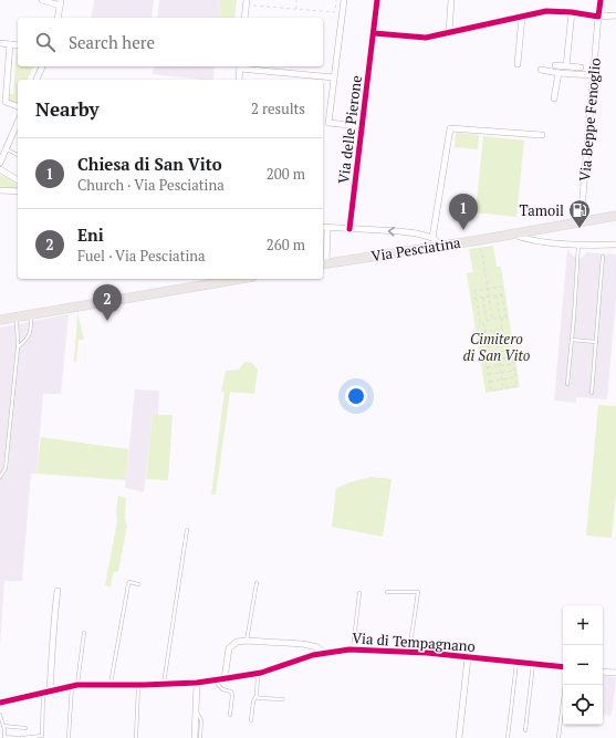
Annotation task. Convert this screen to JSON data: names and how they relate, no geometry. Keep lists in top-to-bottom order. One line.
{"streets":{"main road":["Via Pesciatina"],"street":["Via Beppe Fenoglio","Via delle Pierone","Via di Tempagnano"]},"crossings":[["Via Beppe Fenoglio","Via Pesciatina"]],"parks":["Cimitero di San Vito"],"places":{"fuel station":["Tamoil"]},"page":{"search":"Search here","heading":["Nearby","2 results"],"list":[{"mark":"1","name":"Chiesa di San Vito","note":"Church · Via Pesciatina","value":"200 m"},{"mark":"2","name":"Eni","note":"Fuel · Via Pesciatina","value":"260 m"}],"pins":["1","2"],"map_buttons":["+","−"]}}
